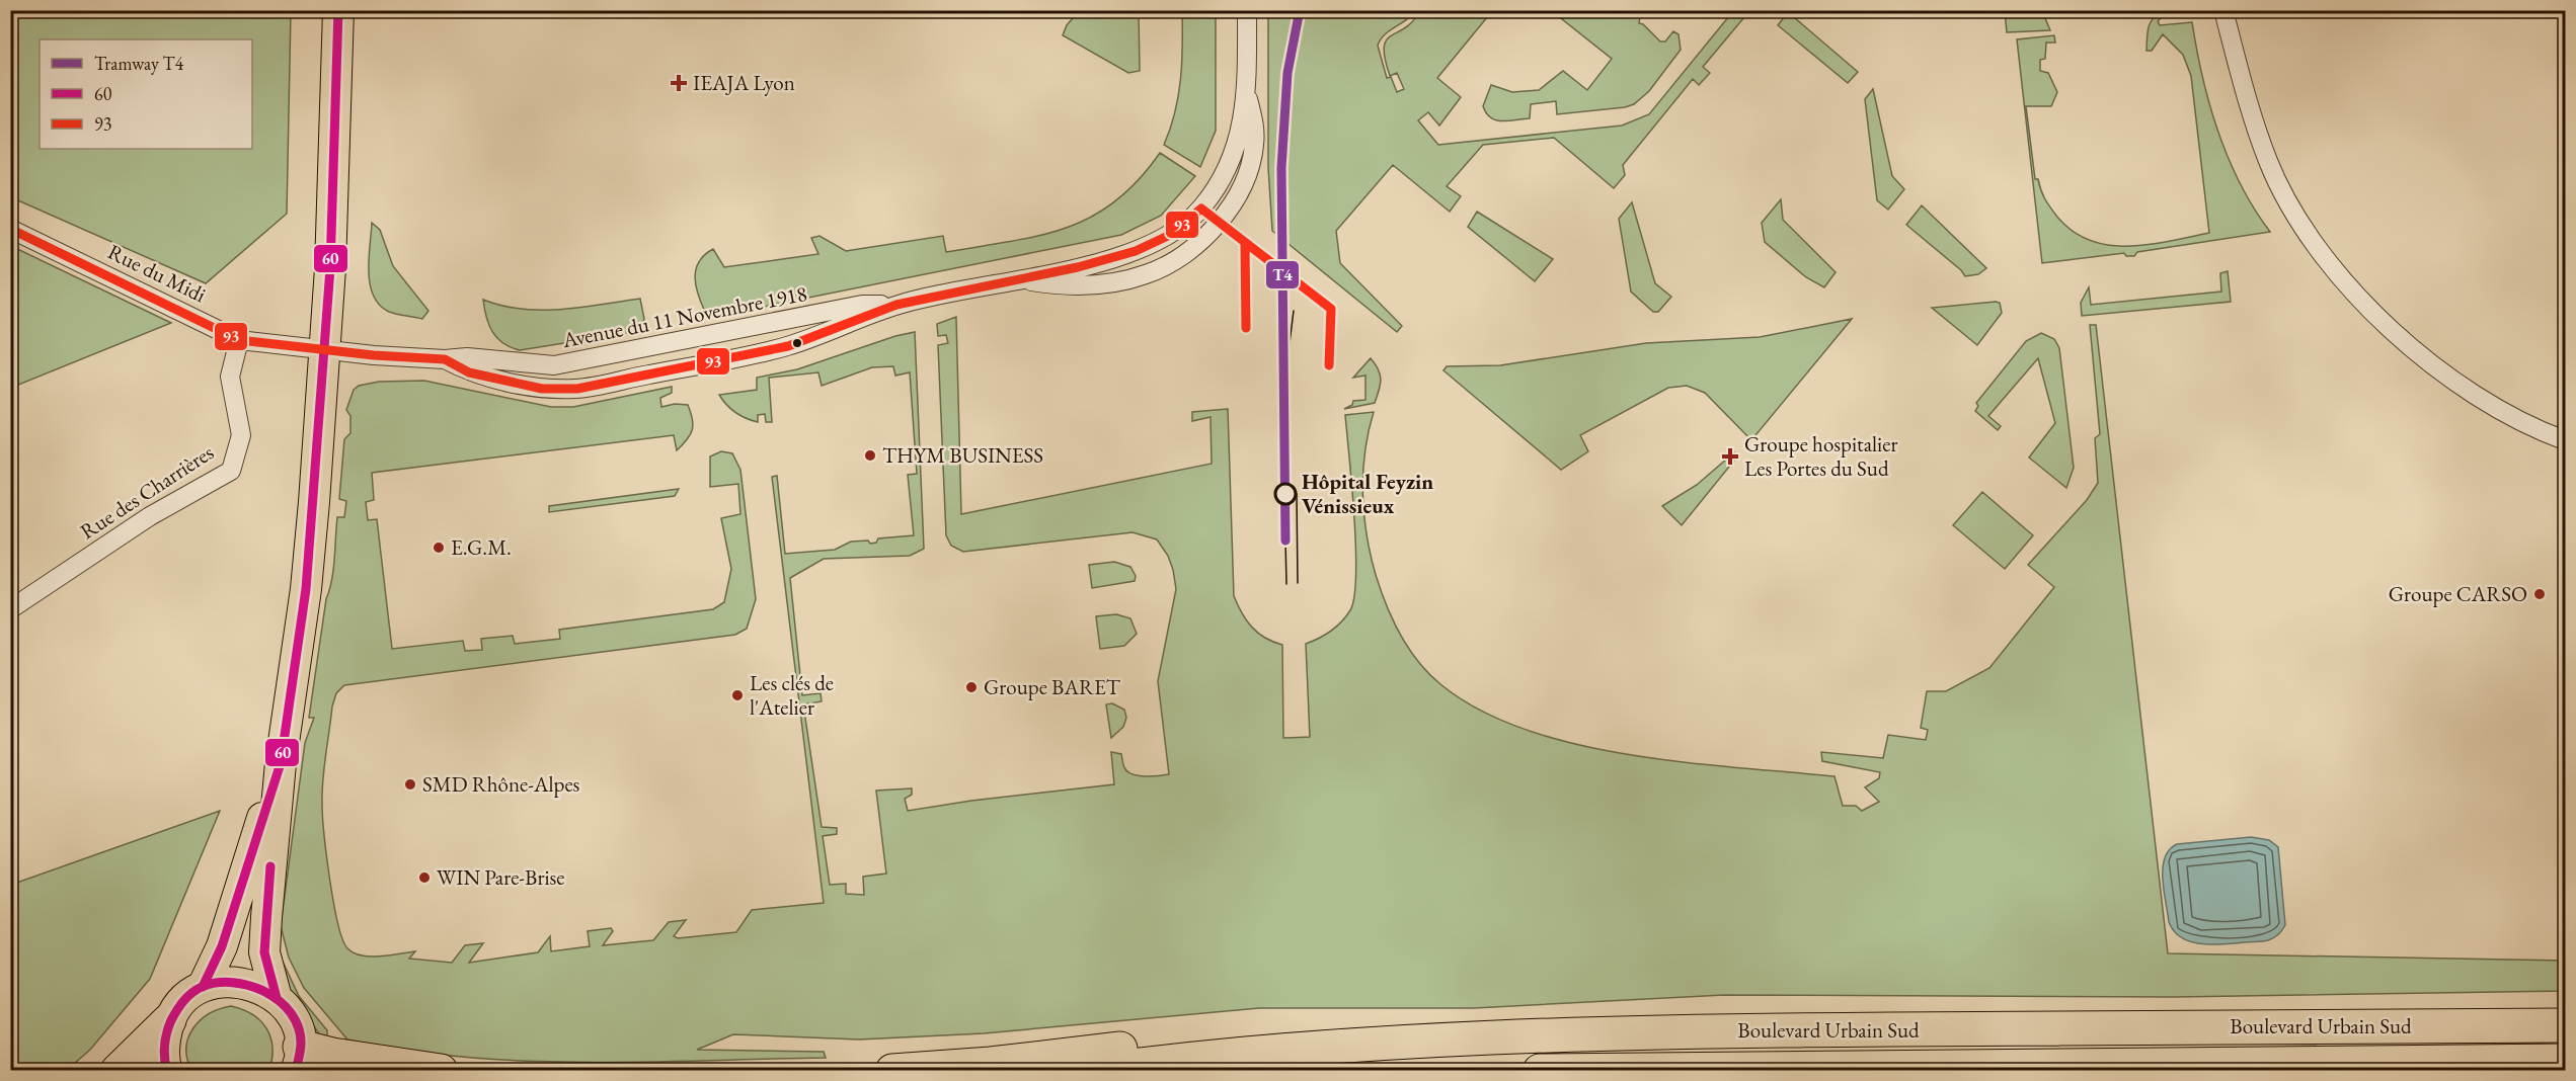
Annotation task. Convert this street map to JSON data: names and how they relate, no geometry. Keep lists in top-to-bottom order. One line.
{"streets":{"highway":["Boulevard Urbain Sud"],"street":["Rue du Midi","Avenue du 11 Novembre 1918","Rue des Charrières"]},"crossings":[["Rue du Midi","Avenue du 11 Novembre 1918"],["Rue du Midi","Rue des Charrières"]],"places":{"health":["IEAJA Lyon","Groupe hospitalier Les Portes du Sud"],"other":["THYM BUSINESS","Hôpital Feyzin Vénissieux","E.G.M.","Groupe CARSO","Groupe BARET","Les clés de l'Atelier","SMD Rhône-Alpes","WIN Pare-Brise"]},"lines":["tram line T4","transit line 60","transit line 93"],"legend":["Tramway T4","60","93"]}
